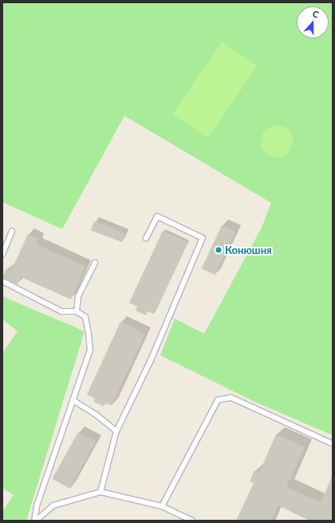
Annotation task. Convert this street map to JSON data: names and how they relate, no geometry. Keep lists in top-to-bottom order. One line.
{"places":["Конюшня"],"north":"top"}
